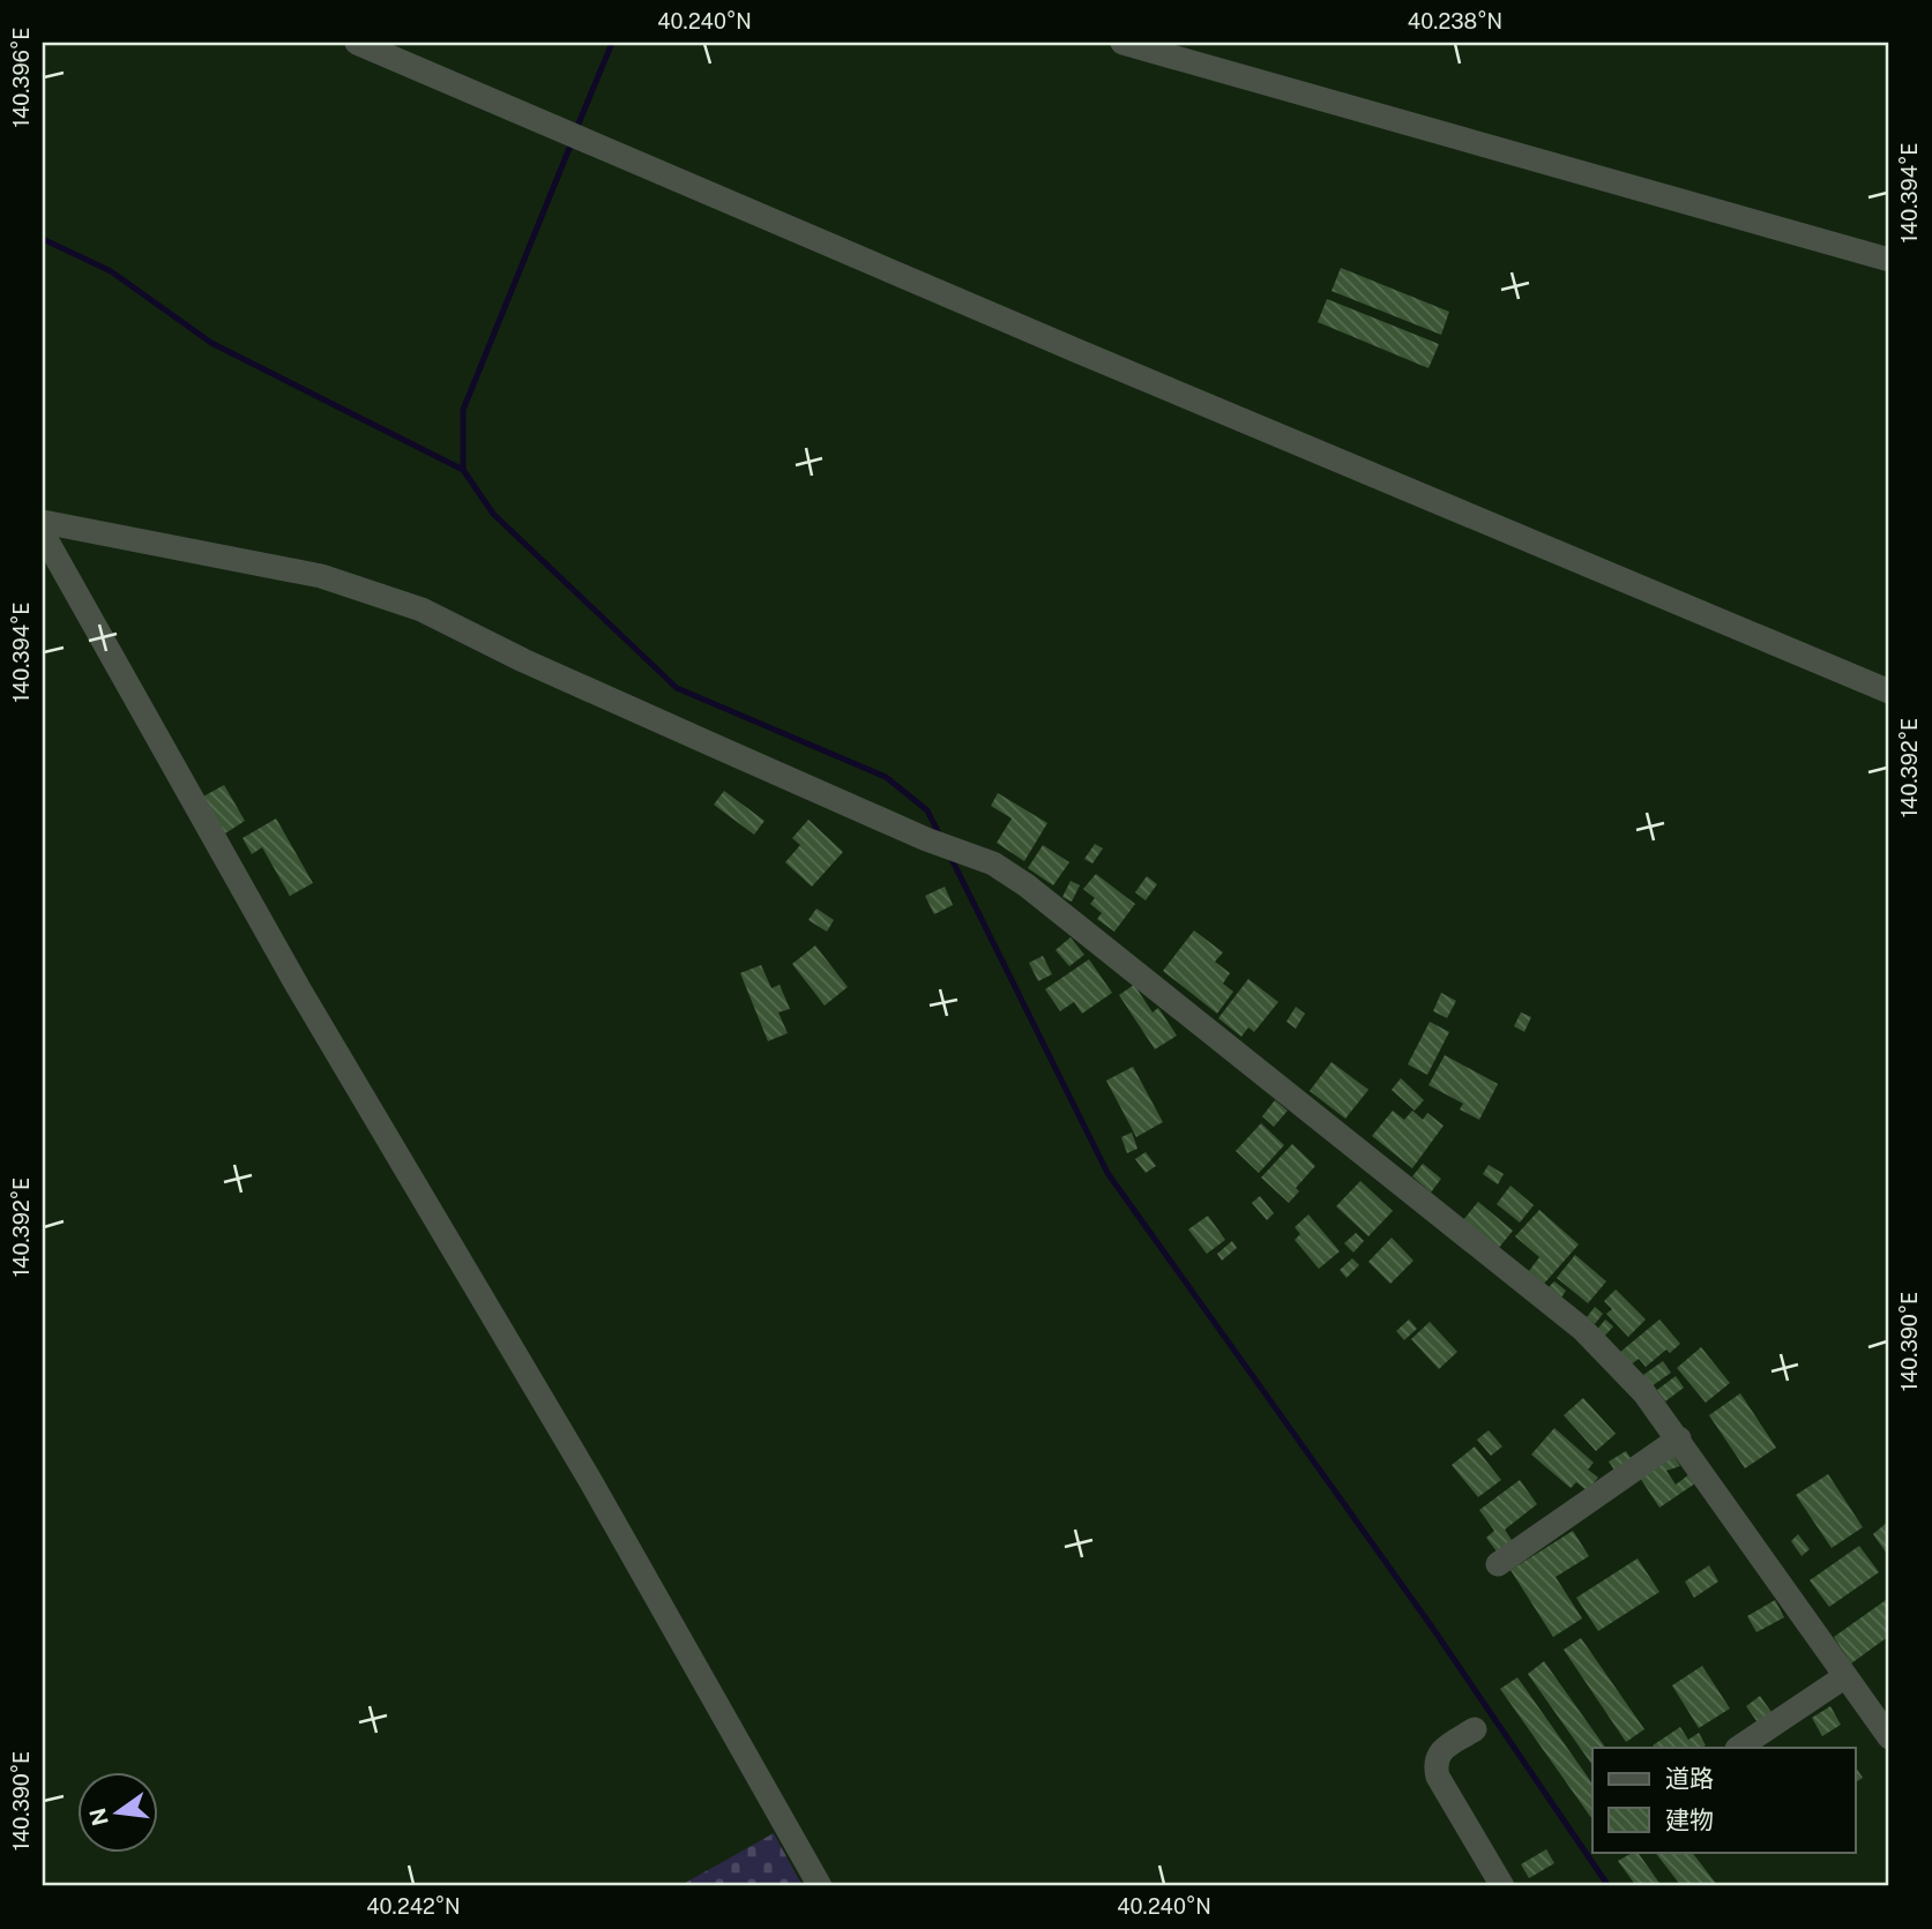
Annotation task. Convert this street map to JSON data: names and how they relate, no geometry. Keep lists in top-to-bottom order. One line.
{"legend":["道路","建物"],"north":"left","coordinates":["40.240°N","40.238°N","140.396°E","140.394°E","140.392°E","140.390°E","40.242°N"]}
